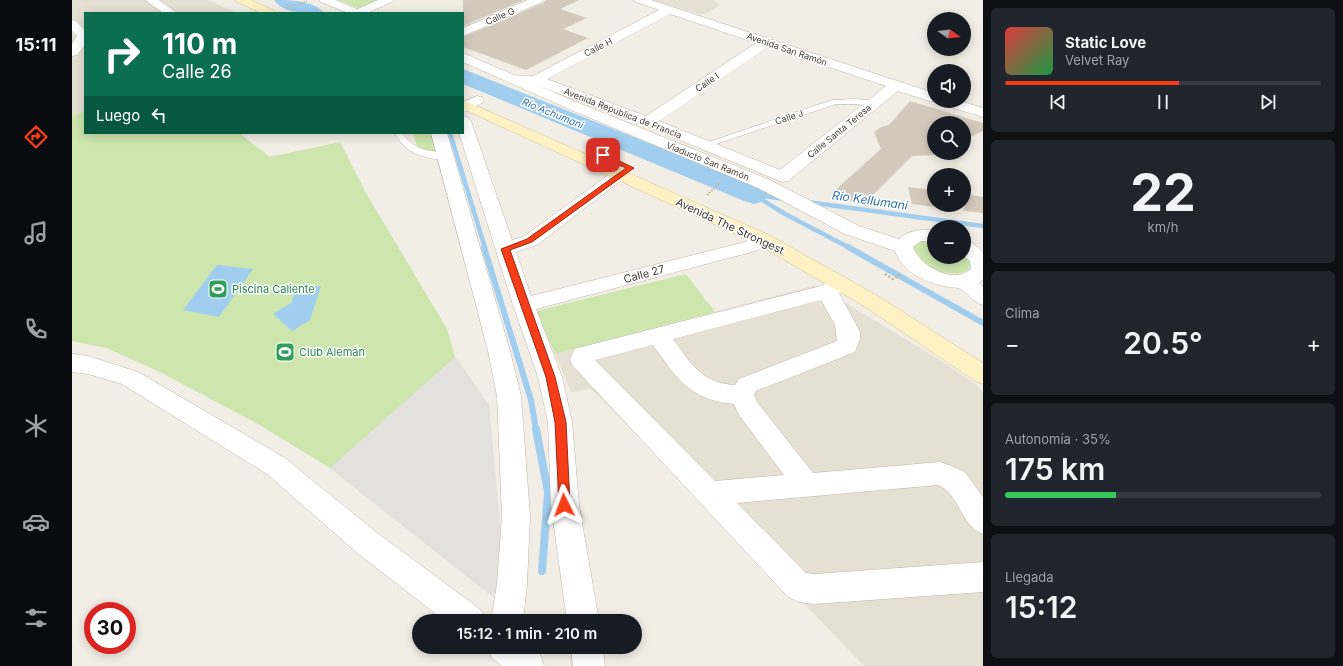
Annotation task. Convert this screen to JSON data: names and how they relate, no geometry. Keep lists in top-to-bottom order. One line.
{"streets":{"main road":["Avenida The Strongest"],"street":["Calle G","Calle H","Avenida San Ramón","Calle I","Avenida República de Francia","Calle Santa Teresa","Viaducto San Ramón","Calle 27"],"lane":["Calle J"]},"crossings":[["Calle H","Avenida San Ramón"],["Calle H","Avenida República de Francia"],["Calle H","Viaducto San Ramón"],["Avenida San Ramón","Calle I"],["Avenida San Ramón","Calle Santa Teresa"],["Calle I","Avenida República de Francia"],["Avenida República de Francia","Calle J"],["Avenida República de Francia","Calle Santa Teresa"],["Avenida República de Francia","Viaducto San Ramón"],["Calle J","Calle Santa Teresa"],["Avenida The Strongest","Calle 27"]],"water":["Río Achumani","Río Kellumani"],"places":{"sports":["Piscina Caliente","Club Alemán"]},"north":"right","page":{"tabs":"15:11","map_buttons":["+","−"],"turn":["110 m","Calle 26"],"song":["Static Love","Velvet Ray"],"then":"Luego","tile":[["22","km/h"],"Clima",["Autonomía · 35%","175 km"],["Llegada","15:12"]],"heat":["−","20.5°","+"],"limit":"30","trip":"15:12 · 1 min · 210 m"}}
